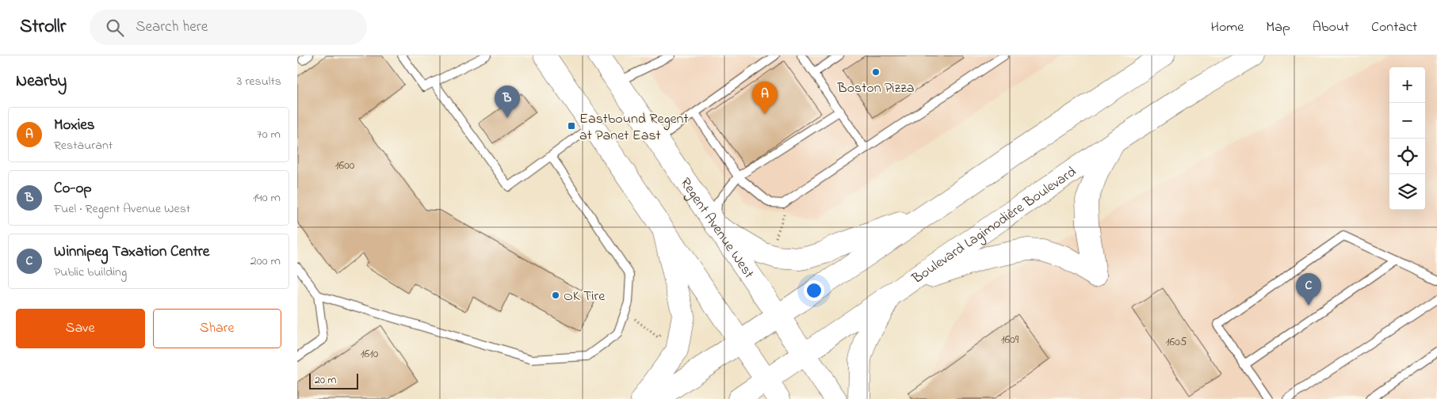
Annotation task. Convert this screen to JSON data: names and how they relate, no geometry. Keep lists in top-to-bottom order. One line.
{"streets":{"main road":["Boulevard Lagimodière Boulevard","Regent Avenue West"]},"crossings":[["Boulevard Lagimodière Boulevard","Regent Avenue West"]],"places":{"other":["Boston Pizza","OK Tire"],"transit":["Eastbound Regent at Panet East"]},"house_numbers":["1600","1609","1605","1610"],"scale_bar":"20 m","page":{"header":"Strollr","search":"Search here","nav":["Home","Map","About","Contact"],"heading":["Nearby","3 results"],"map_buttons":["+","−"],"pins":["A","B","C"],"list":[{"mark":"A","name":"Moxies","note":"Restaurant","value":"70 m"},{"mark":"B","name":"Co-op","note":"Fuel · Regent Avenue West","value":"140 m"},{"mark":"C","name":"Winnipeg Taxation Centre","note":"Public building","value":"200 m"}],"buttons":["Save","Share"],"scale":"20 m"}}
